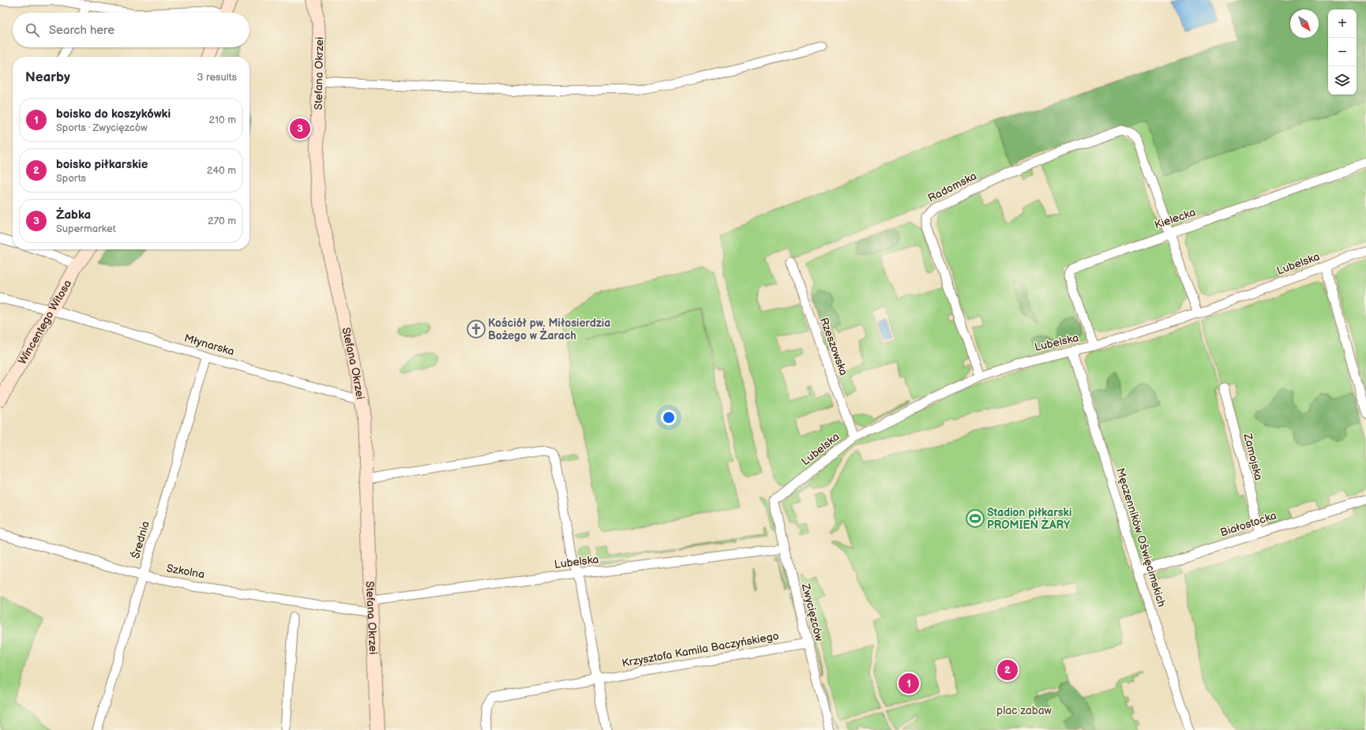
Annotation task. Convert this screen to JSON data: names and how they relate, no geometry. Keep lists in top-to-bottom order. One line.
{"streets":{"street":["Stefana Okrzei","Radomska","Kielecka","Lubelska","Wincentego Witosa","Młynarska","Rzeszowska","Zamojska","Białostocka","Męczenników Oświęcimskich","Średnia","Szkolna","Zwycięzców","Krzysztofa Kamila Baczyńskiego"]},"crossings":[["Stefana Okrzei","Lubelska"],["Stefana Okrzei","Młynarska"],["Stefana Okrzei","Szkolna"],["Radomska","Kielecka"],["Radomska","Lubelska"],["Kielecka","Lubelska"],["Lubelska","Rzeszowska"],["Lubelska","Męczenników Oświęcimskich"],["Lubelska","Zwycięzców"],["Wincentego Witosa","Młynarska"],["Młynarska","Średnia"],["Zamojska","Białostocka"],["Białostocka","Męczenników Oświęcimskich"],["Średnia","Szkolna"],["Zwycięzców","Krzysztofa Kamila Baczyńskiego"]],"parks":["plac zabaw"],"places":{"church":["Kościół pw. Miłosierdzia Bożego w Żarach"],"sports":["Stadion piłkarski PROMIEŃ ŻARY"]},"north":"bottom right","page":{"map_buttons":["+","−"],"search":"Search here","heading":["Nearby","3 results"],"list":[{"mark":"1","name":"boisko do koszykówki","note":"Sports · Zwycięzców","value":"210 m"},{"mark":"2","name":"boisko piłkarskie","note":"Sports","value":"240 m"},{"mark":"3","name":"Żabka","note":"Supermarket","value":"270 m"}],"pins":["3","2","1"]}}
